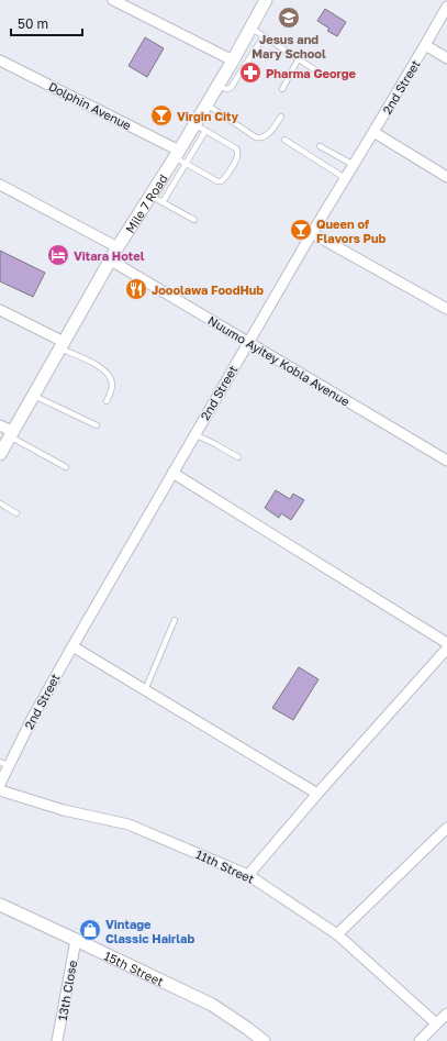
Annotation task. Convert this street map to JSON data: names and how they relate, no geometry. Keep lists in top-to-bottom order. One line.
{"streets":{"street":["2nd Street","Dolphin Avenue","Mile 7 Road","Nuumo Ayitey Kobla Avenue","11th Street","15th Street","13th Close"]},"crossings":[["2nd Street","Nuumo Ayitey Kobla Avenue"],["Dolphin Avenue","Mile 7 Road"],["Mile 7 Road","Nuumo Ayitey Kobla Avenue"],["15th Street","13th Close"]],"places":{"school or university":["Jesus and Mary School"],"pharmacy":["Pharma George"],"bar":["Virgin City","Queen of Flavors Pub"],"hotel":["Vitara Hotel"],"restaurant":["Jooolawa FoodHub"],"shop":["Vintage Classic Hairlab"]},"scale_bar":"50 m"}
